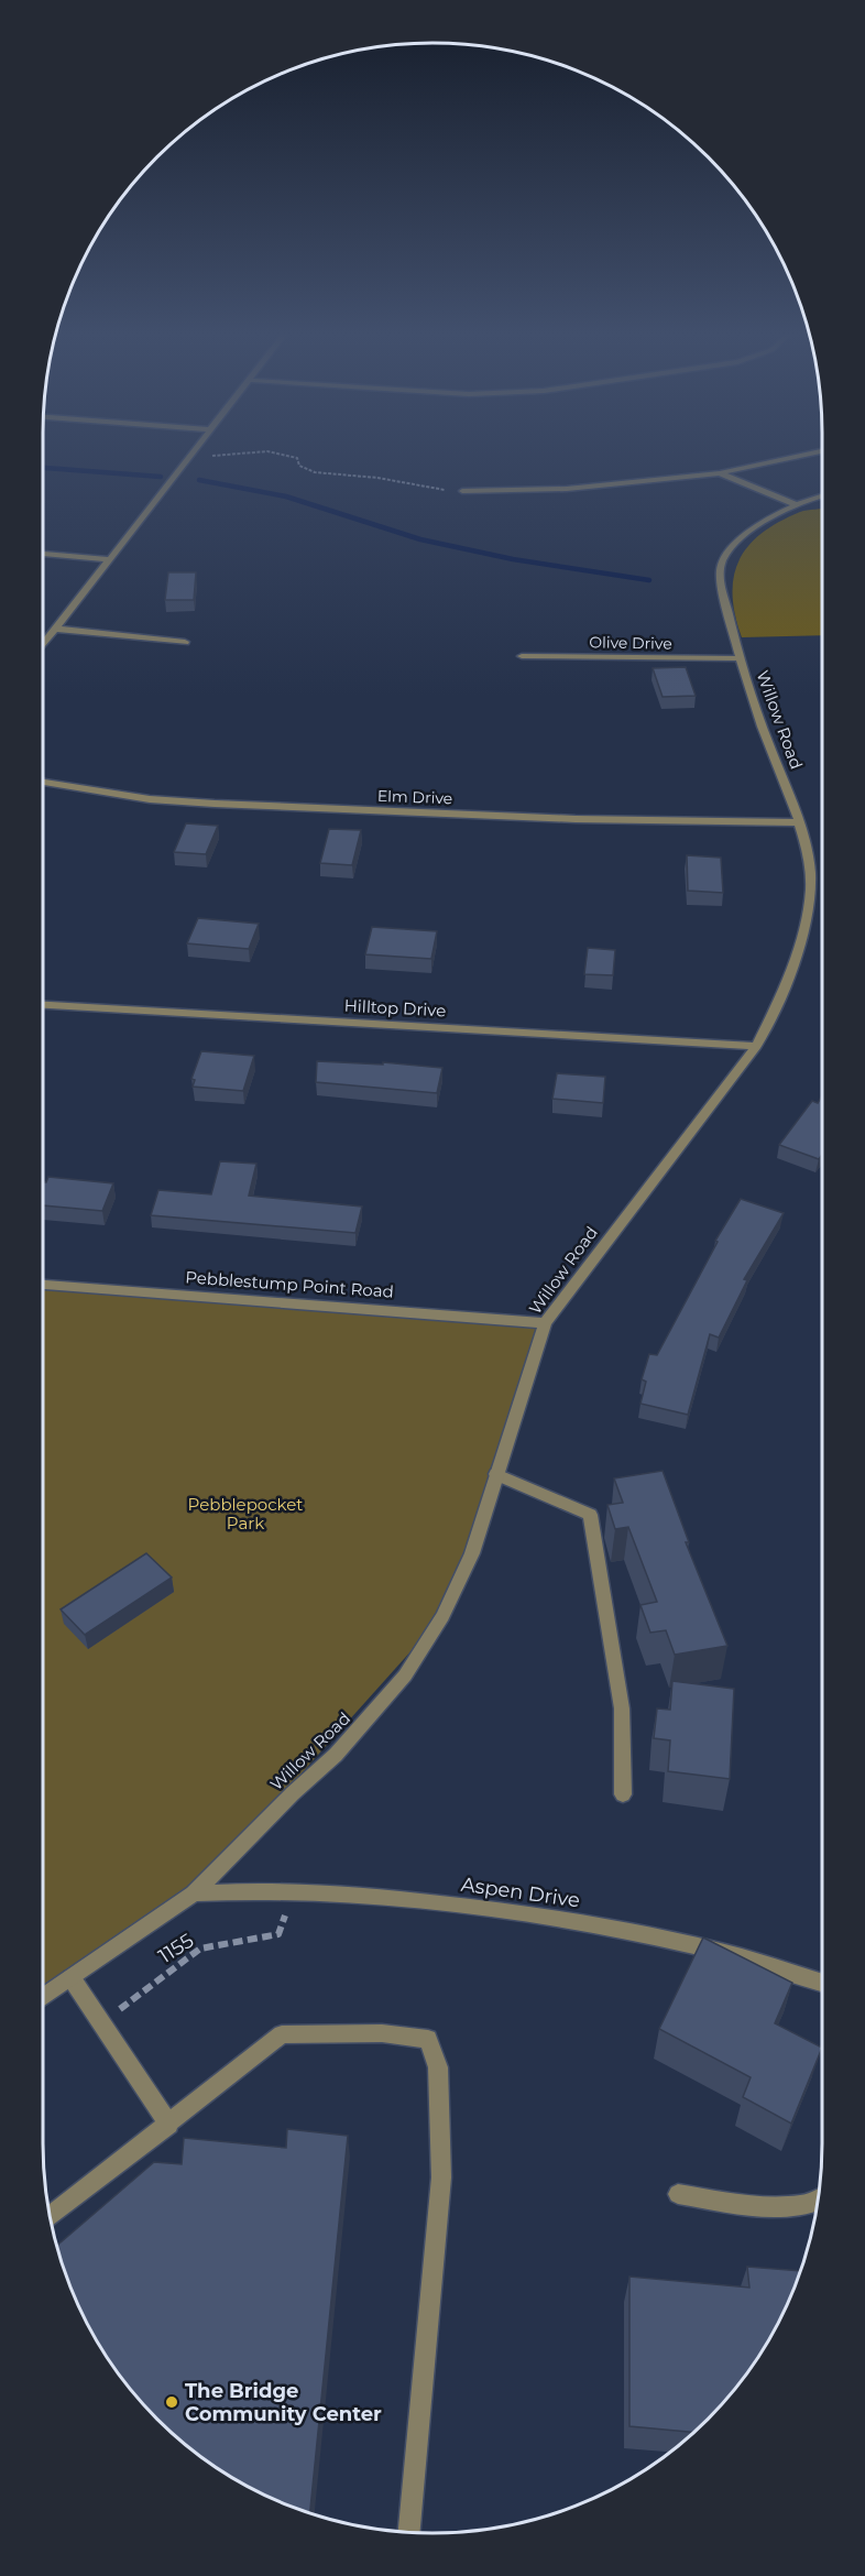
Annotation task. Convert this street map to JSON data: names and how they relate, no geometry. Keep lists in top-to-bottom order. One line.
{"streets":{"street":["Olive Drive","Willow Road","Elm Drive","Hilltop Drive","Pebblestump Point Road","Aspen Drive"],"path":["1155"]},"crossings":[["Olive Drive","Willow Road"],["Willow Road","Elm Drive"],["Willow Road","Hilltop Drive"],["Willow Road","Pebblestump Point Road"],["Willow Road","Aspen Drive"],["Aspen Drive","1155"]],"parks":["Pebblepocket Park"],"places":["The Bridge Community Center"]}
